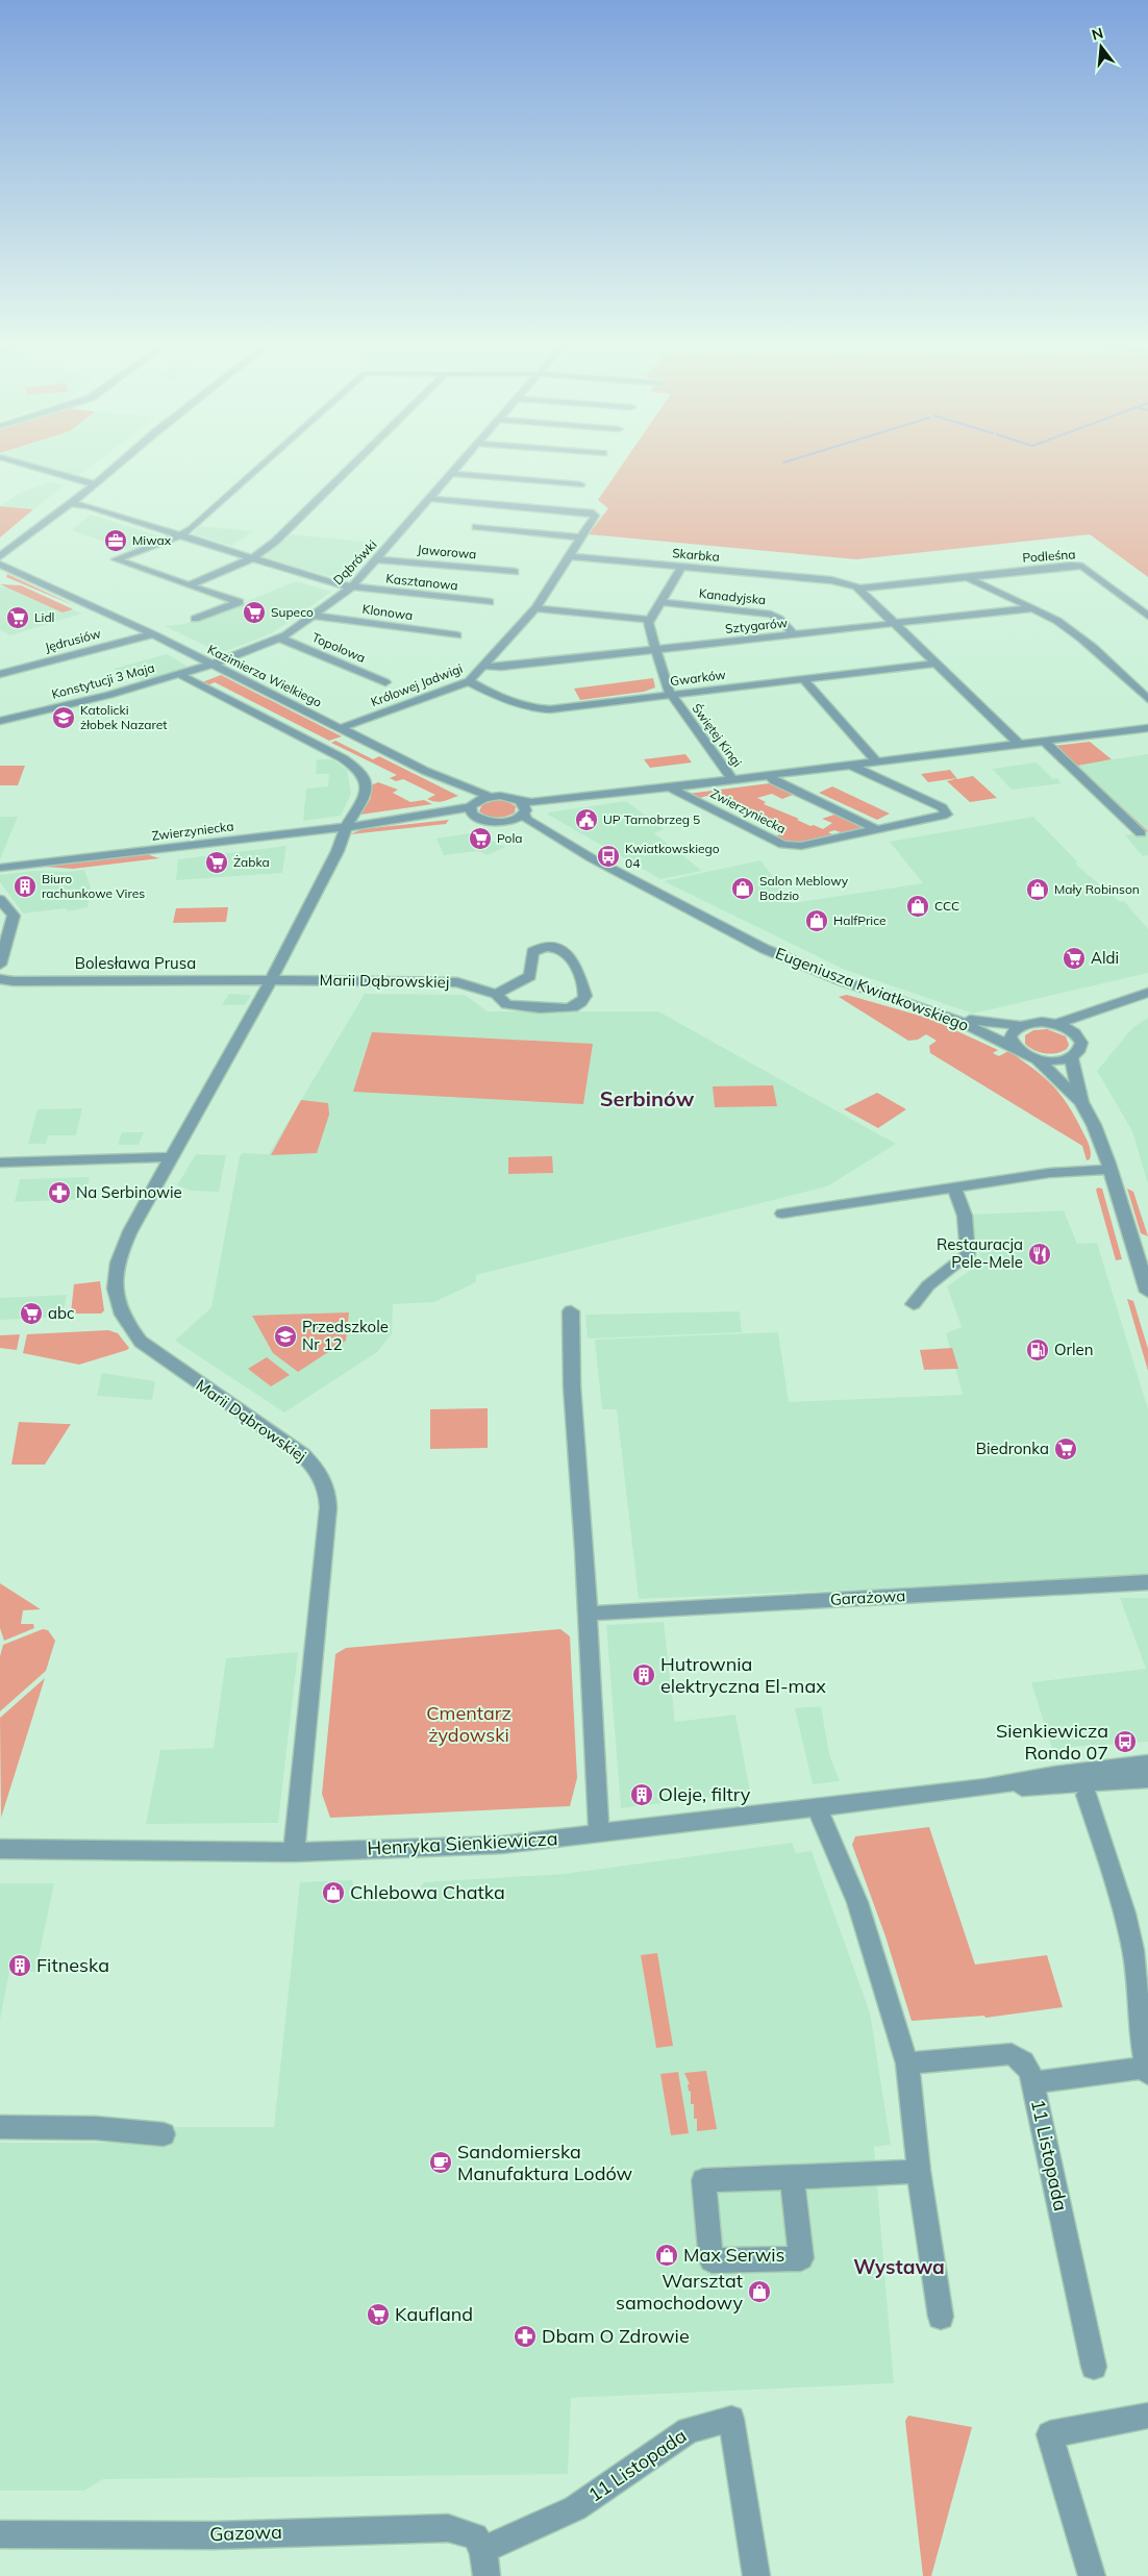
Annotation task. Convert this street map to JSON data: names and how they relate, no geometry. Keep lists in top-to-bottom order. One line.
{"streets":{"street":["Jaworowa","Skarbka","Podleśna","Dąbrówki","Kasztanowa","Kanadyjska","Klonowa","Sztygarów","Jędrusiów","Topolowa","Kazimierza Wielkiego","Gwarków","Konstytucji 3 Maja","Królowej Jadwigi","Świętej Kingi","Zwierzyniecka","Bolesława Prusa","Marii Dąbrowskiej","Eugeniusza Kwiatkowskiego","Garażowa","Henryka Sienkiewicza","11 Listopada","Gazowa"]},"crossings":[["Jaworowa","Dąbrówki"],["Skarbka","Podleśna"],["Skarbka","Królowej Jadwigi"],["Dąbrówki","Kasztanowa"],["Dąbrówki","Klonowa"],["Dąbrówki","Topolowa"],["Dąbrówki","Kazimierza Wielkiego"],["Dąbrówki","Konstytucji 3 Maja"],["Dąbrówki","Królowej Jadwigi"],["Kanadyjska","Sztygarów"],["Sztygarów","Królowej Jadwigi"],["Sztygarów","Świętej Kingi"],["Jędrusiów","Kazimierza Wielkiego"],["Kazimierza Wielkiego","Konstytucji 3 Maja"],["Kazimierza Wielkiego","Królowej Jadwigi"],["Gwarków","Królowej Jadwigi"],["Gwarków","Świętej Kingi"],["Konstytucji 3 Maja","Marii Dąbrowskiej"],["Świętej Kingi","Zwierzyniecka"],["Zwierzyniecka","Marii Dąbrowskiej"],["Zwierzyniecka","Eugeniusza Kwiatkowskiego"],["Bolesława Prusa","Marii Dąbrowskiej"],["Marii Dąbrowskiej","Henryka Sienkiewicza"],["11 Listopada","Gazowa"]],"districts":["Serbinów","Wystawa"],"parks":["Cmentarz żydowski"],"places":{"office":["Miwax"],"supermarket":["Supeco","Lidl","Pola","Żabka","Aldi","abc","Biedronka","Kaufland"],"school or university":["Katolicki żłobek Nazaret","Przedszkole Nr 12"],"public building":["UP Tarnobrzeg 5"],"bus stop":["Kwiatkowskiego 04","Sienkiewicza Rondo 07"],"building":["Biuro rachunkowe Vires","Hutrownia elektryczna El-max","Oleje, filtry","Fitneska"],"shop":["Salon Meblowy Bodzio","Mały Robinson","CCC","HalfPrice","Chlebowa Chatka","Max Serwis","Warsztat samochodowy"],"pharmacy":["Na Serbinowie","Dbam O Zdrowie"],"restaurant":["Restauracja Pele-Mele"],"fuel station":["Orlen"],"cafe":["Sandomierska Manufaktura Lodów"]},"north":"top"}
